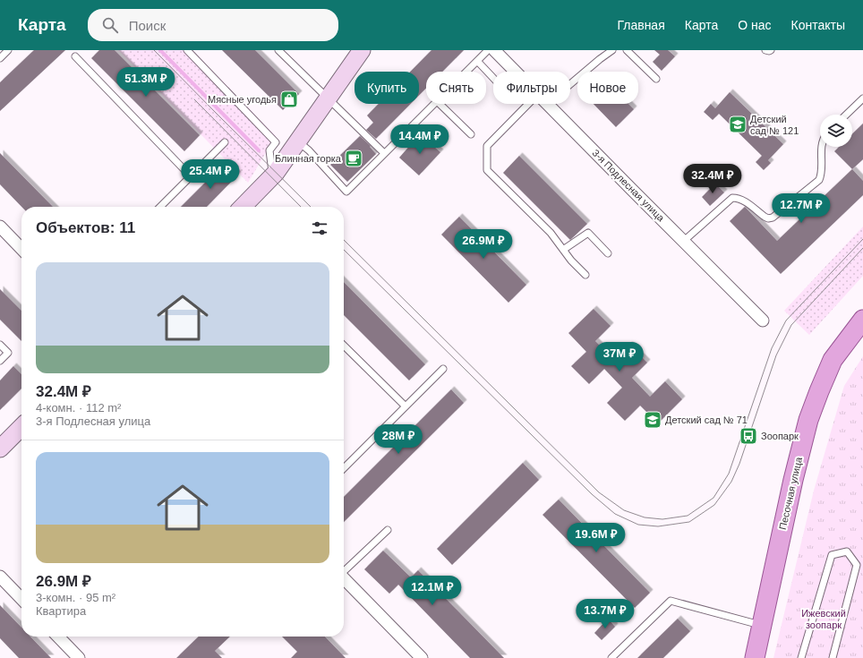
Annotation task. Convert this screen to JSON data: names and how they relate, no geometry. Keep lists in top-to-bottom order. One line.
{"streets":{"main road":["Песочная улица"],"street":["3-я Подлесная улица"]},"parks":["Ижевский зоопарк"],"places":{"shop":["Мясные угодья"],"school or university":["Детский сад № 121","Детский сад № 71"],"cafe":["Блинная горка"],"bus stop":["Зоопарк"]},"page":{"header":"Карта","search":"Поиск","nav":["Главная","Карта","О нас","Контакты"],"price":["51.3M ₽","14.4M ₽","25.4M ₽","32.4M ₽","12.7M ₽","26.9M ₽","37M ₽","28M ₽","19.6M ₽","12.1M ₽","13.7M ₽"],"chip":["Купить","Снять","Фильтры","Новое"],"heading":"Объектов: 11","list":[{"name":"32.4M ₽","note":"4-комн. · 112 m² · 3-я Подлесная улица"},{"name":"26.9M ₽","note":"3-комн. · 95 m² · Квартира"}]}}
